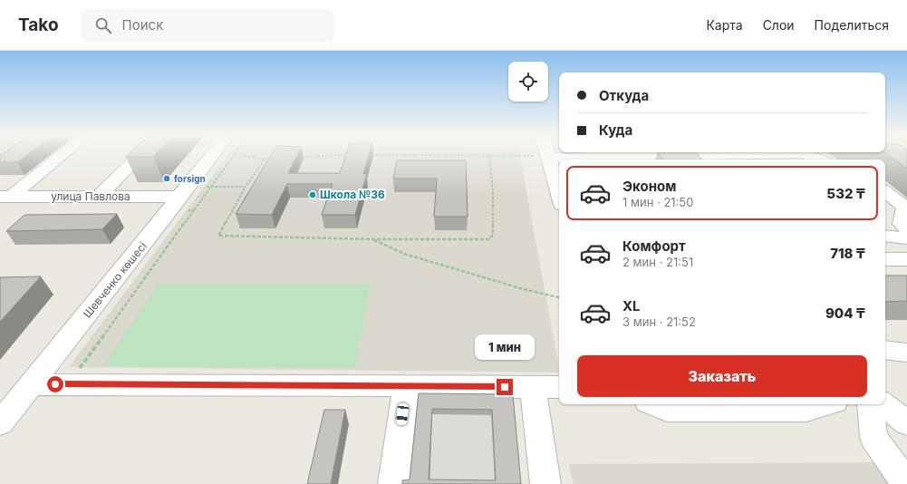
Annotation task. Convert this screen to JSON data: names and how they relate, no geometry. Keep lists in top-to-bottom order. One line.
{"streets":{"street":["улица Павлова","Шевченко көшесі"]},"crossings":[["улица Павлова","Шевченко көшесі"]],"places":["forsign","Школа №36"],"page":{"header":"Tako","search":"Поиск","nav":["Карта","Слои","Поделиться"],"banner":["Откуда","Куда"],"list":[{"name":"Эконом","note":"1 мин · 21:50","value":"532 ₸"},{"name":"Комфорт","note":"2 мин · 21:51","value":"718 ₸"},{"name":"XL","note":"3 мин · 21:52","value":"904 ₸"}],"bubble":"1 мин","buttons":"Заказать"}}
